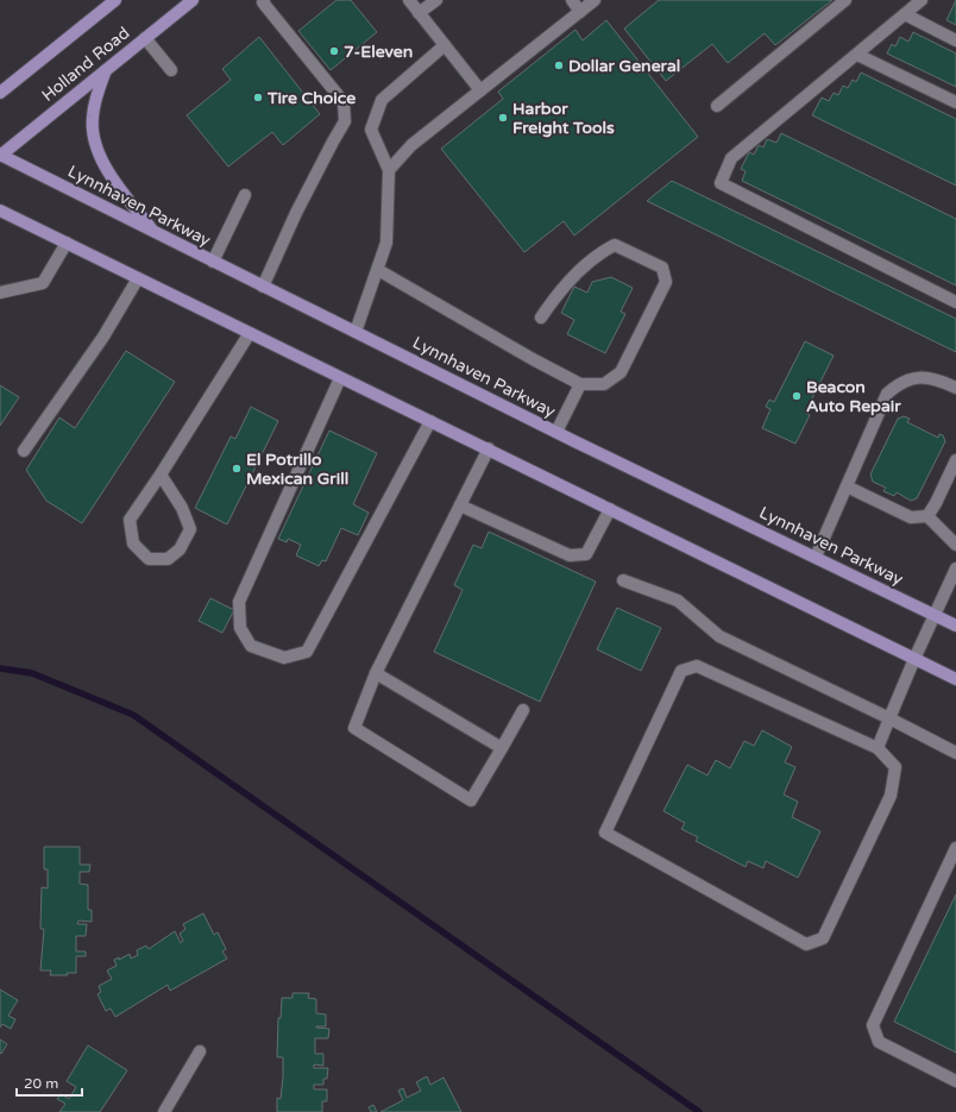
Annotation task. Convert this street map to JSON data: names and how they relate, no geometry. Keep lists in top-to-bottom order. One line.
{"streets":{"main road":["Holland Road","Lynnhaven Parkway"]},"crossings":[["Holland Road","Lynnhaven Parkway"]],"places":["7-Eleven","Dollar General","Tire Choice","Harbor Freight Tools","Beacon Auto Repair","El Potrillo Mexican Grill"],"scale_bar":"20 m"}
